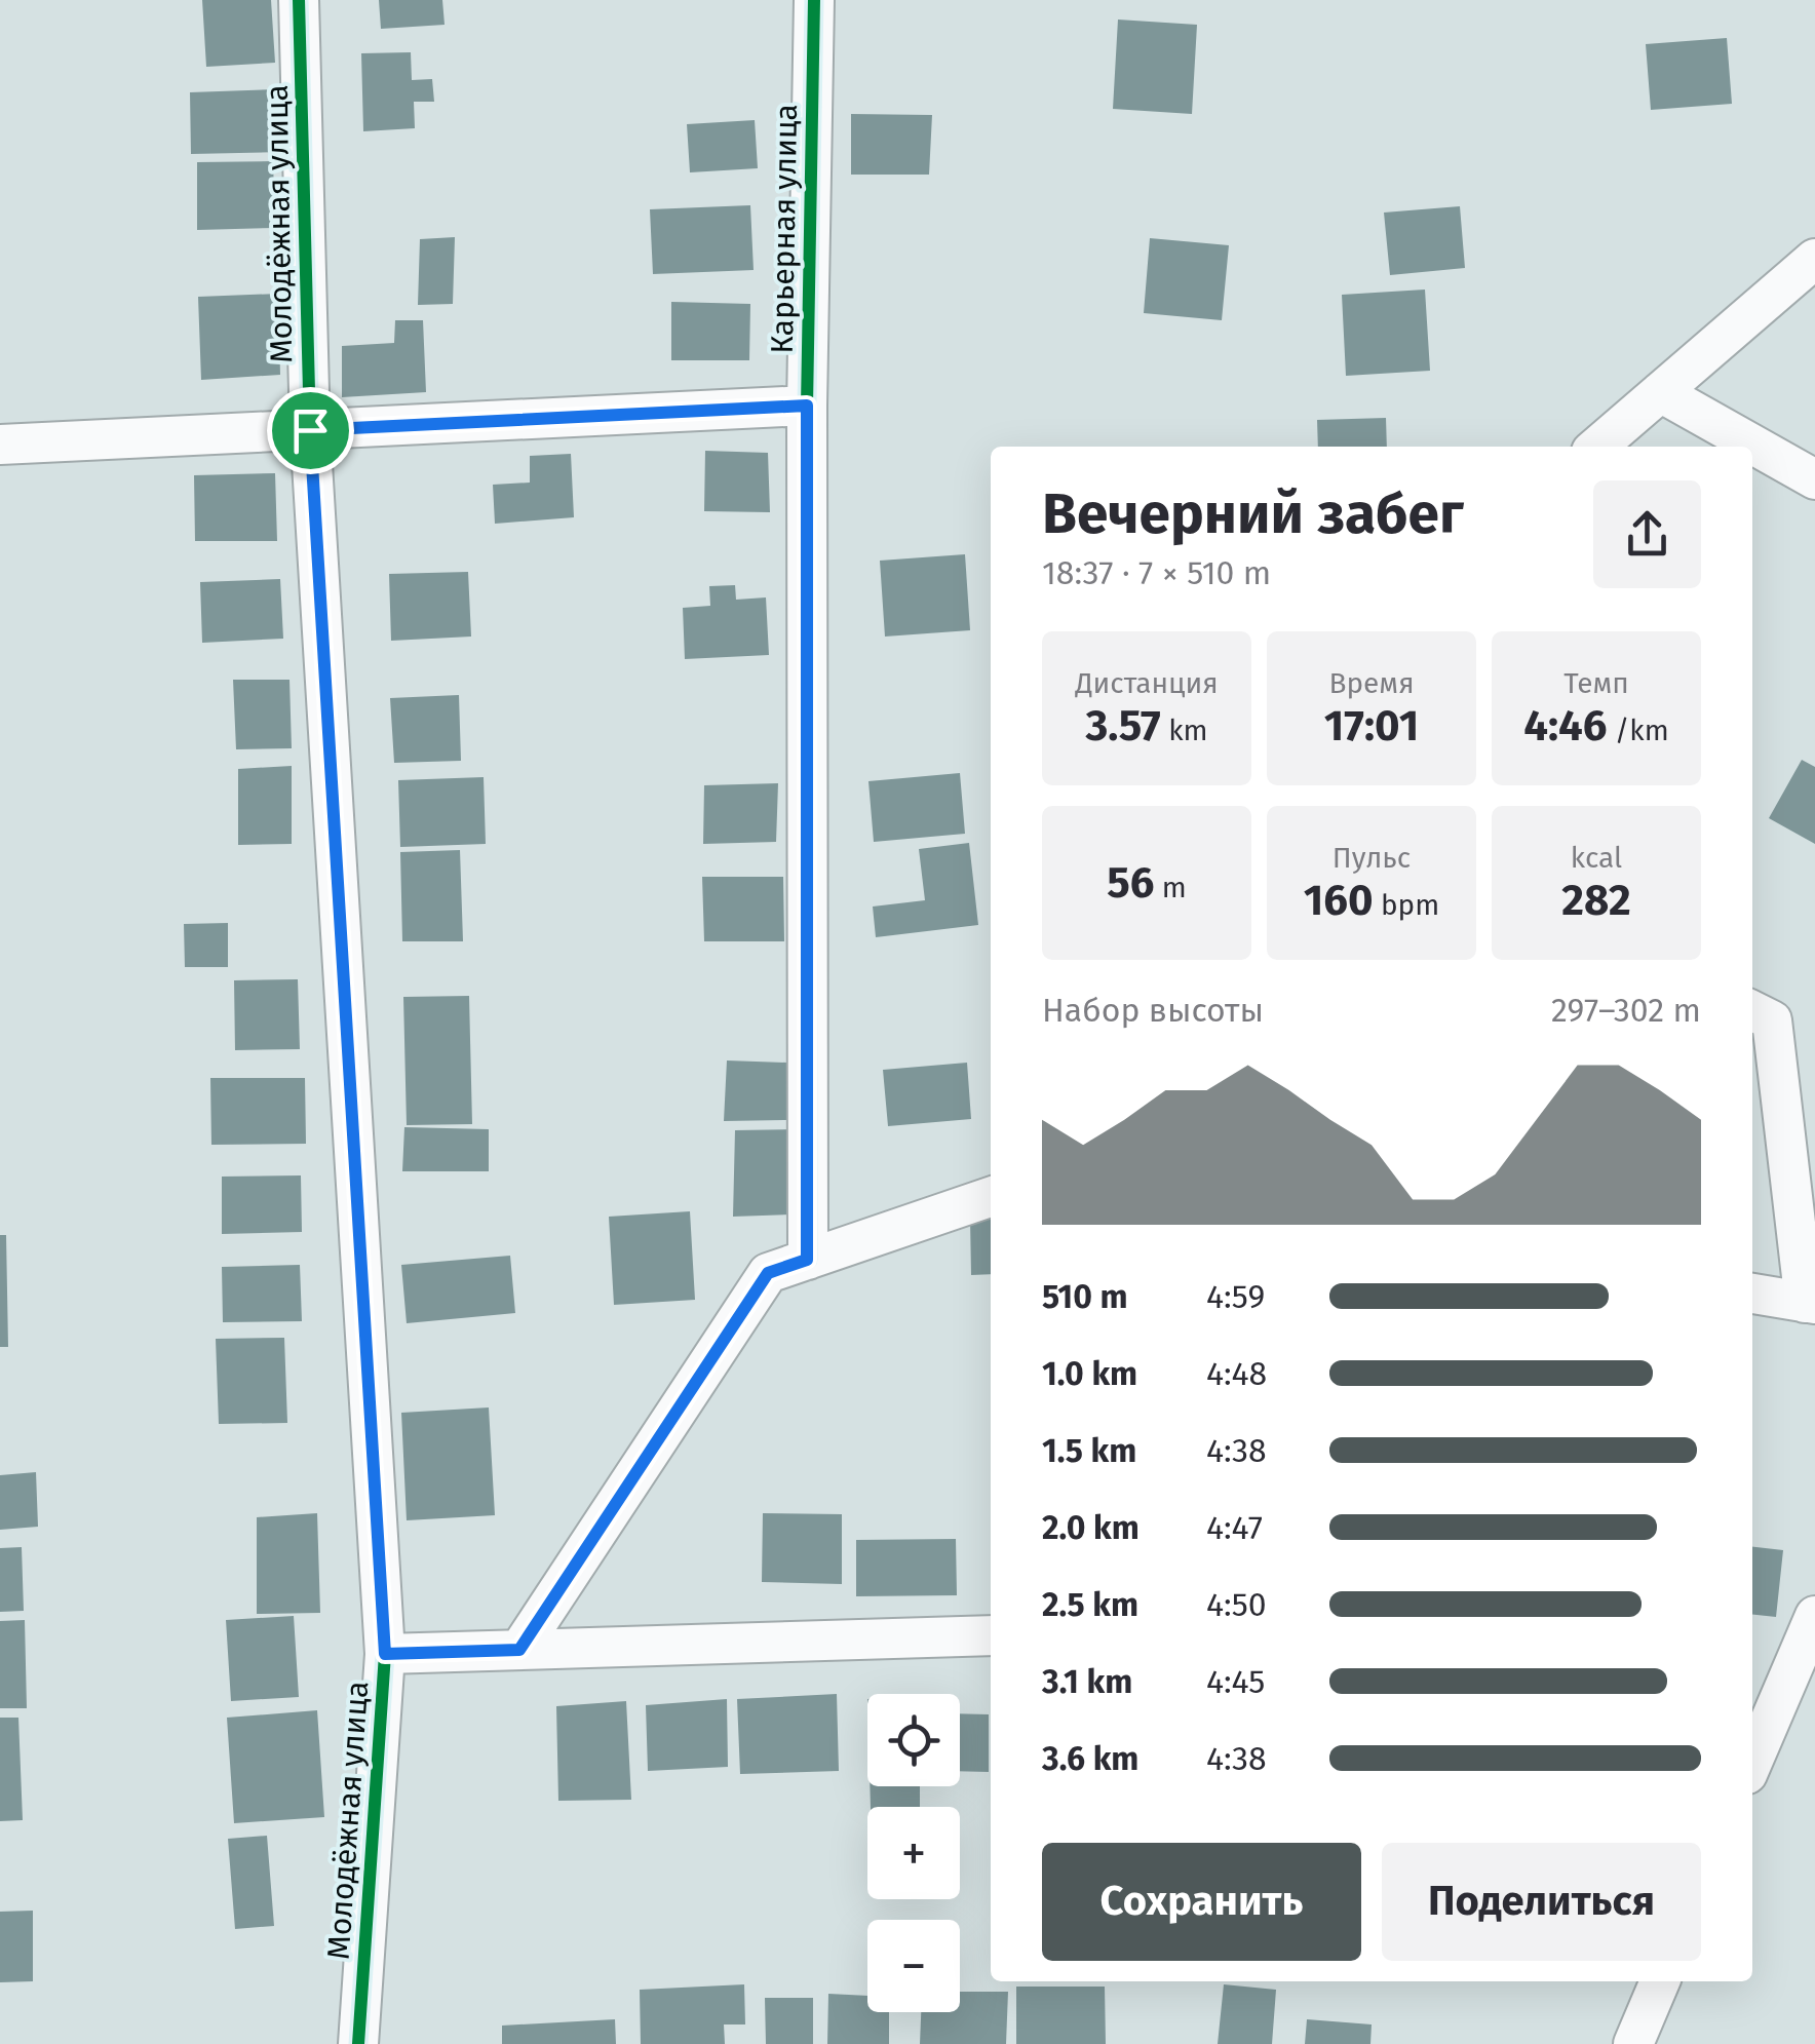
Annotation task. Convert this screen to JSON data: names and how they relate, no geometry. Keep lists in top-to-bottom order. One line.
{"streets":{"street":["Молодёжная улица","Карьерная улица"]},"page":{"heading":["Вечерний забег","18:37 · 7 × 510 m"],"stats":[["Дистанция","3.57 km"],["Время","17:01"],["Темп","4:46 /km"],["56 m"],["Пульс","160 bpm"],["kcal","282"]],"chart":["Набор высоты","297–302 m"],"list":[{"name":"510 m","note":"4:59"},{"name":"1.0 km","note":"4:48"},{"name":"1.5 km","note":"4:38"},{"name":"2.0 km","note":"4:47"},{"name":"2.5 km","note":"4:50"},{"name":"3.1 km","note":"4:45"},{"name":"3.6 km","note":"4:38"}],"map_buttons":["+","−"],"buttons":["Сохранить","Поделиться"]}}
